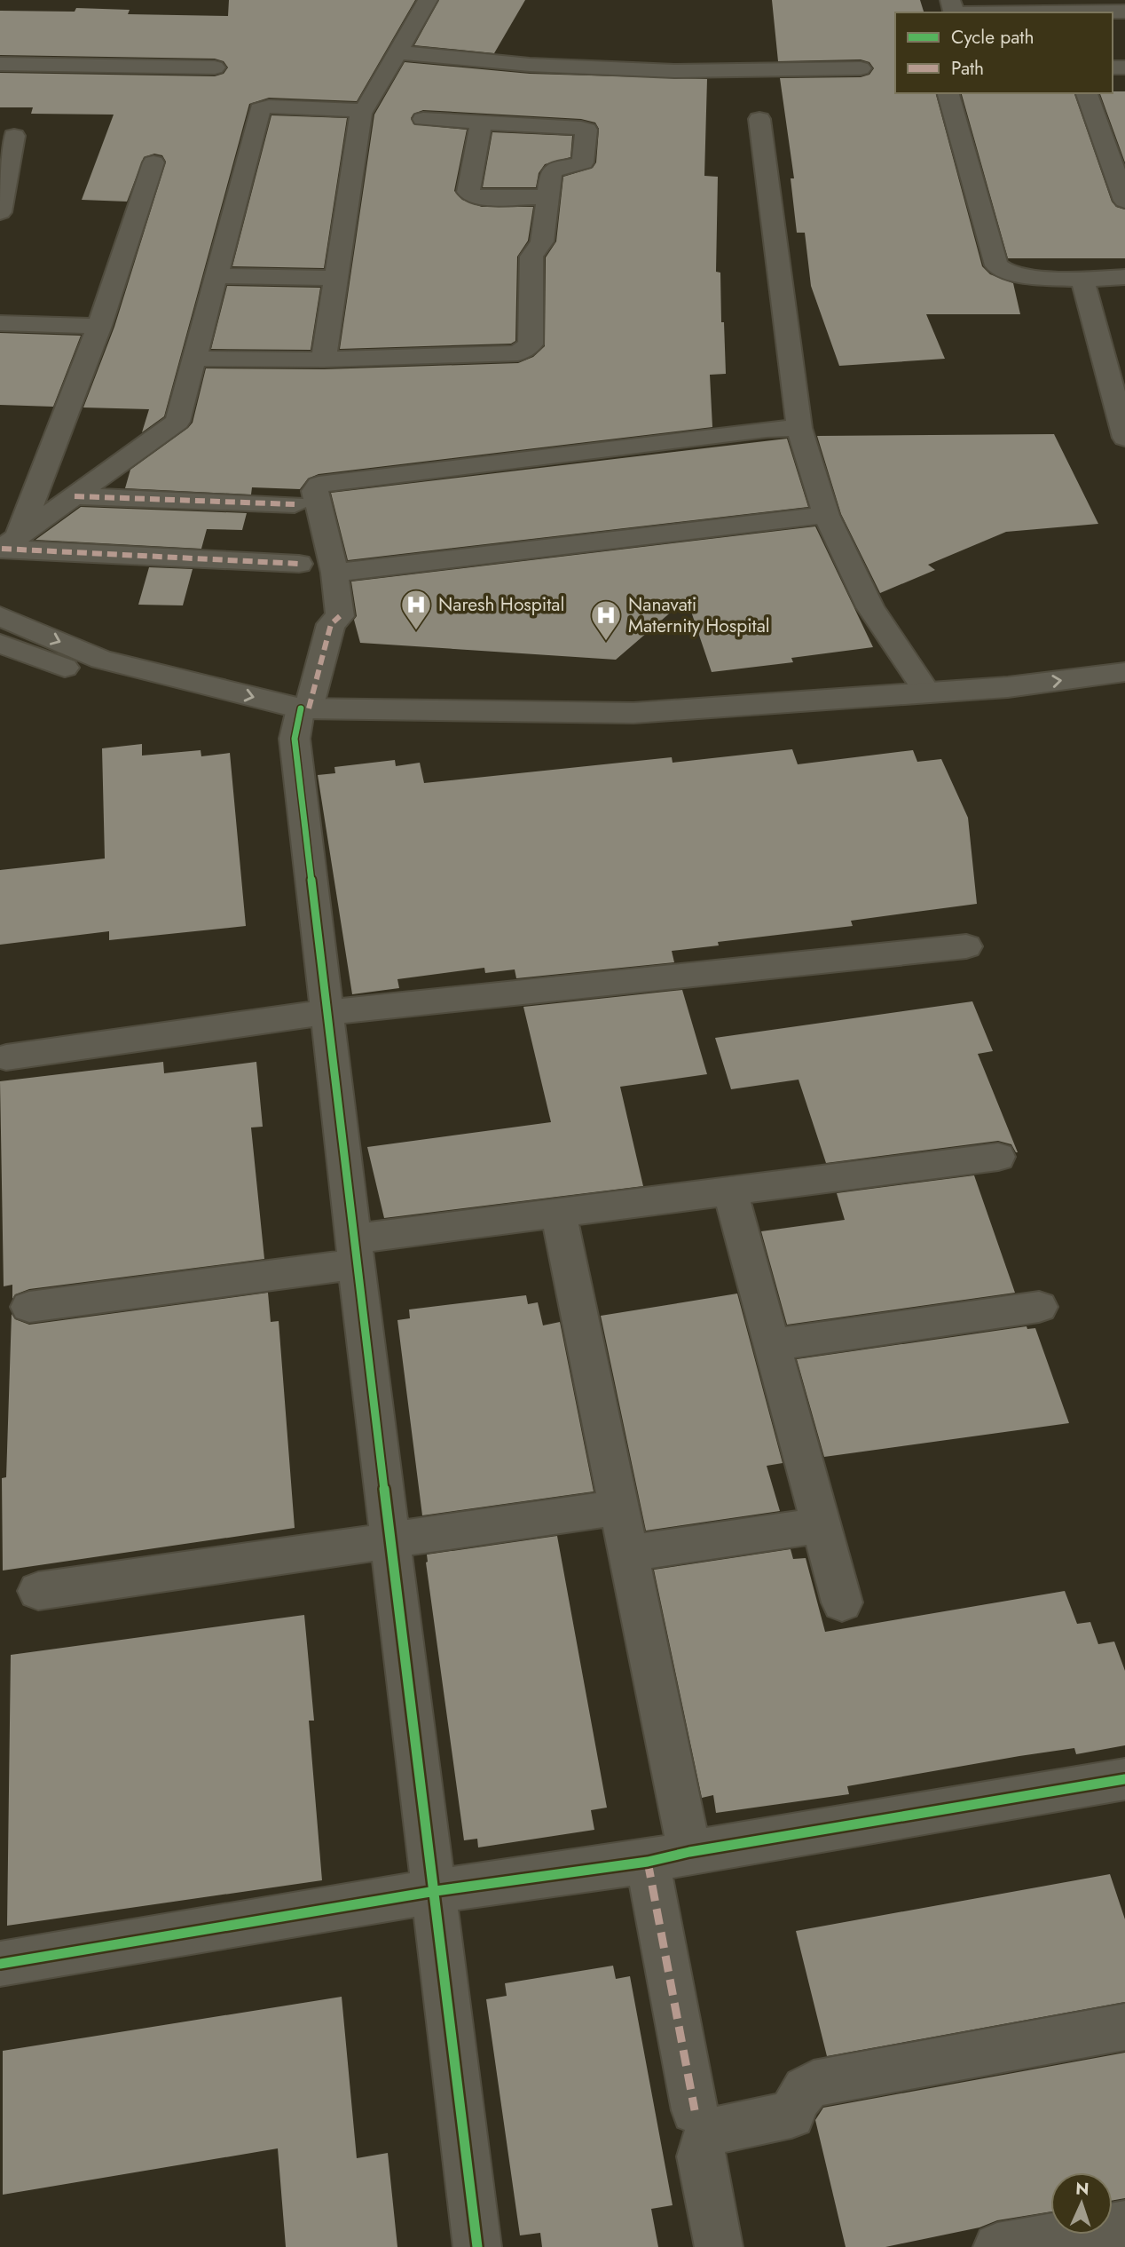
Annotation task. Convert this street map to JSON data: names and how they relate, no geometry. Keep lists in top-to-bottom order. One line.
{"places":{"hospital":["Naresh Hospital","Nanavati Maternity Hospital"]},"legend":["Cycle path","Path"],"north":"top"}
